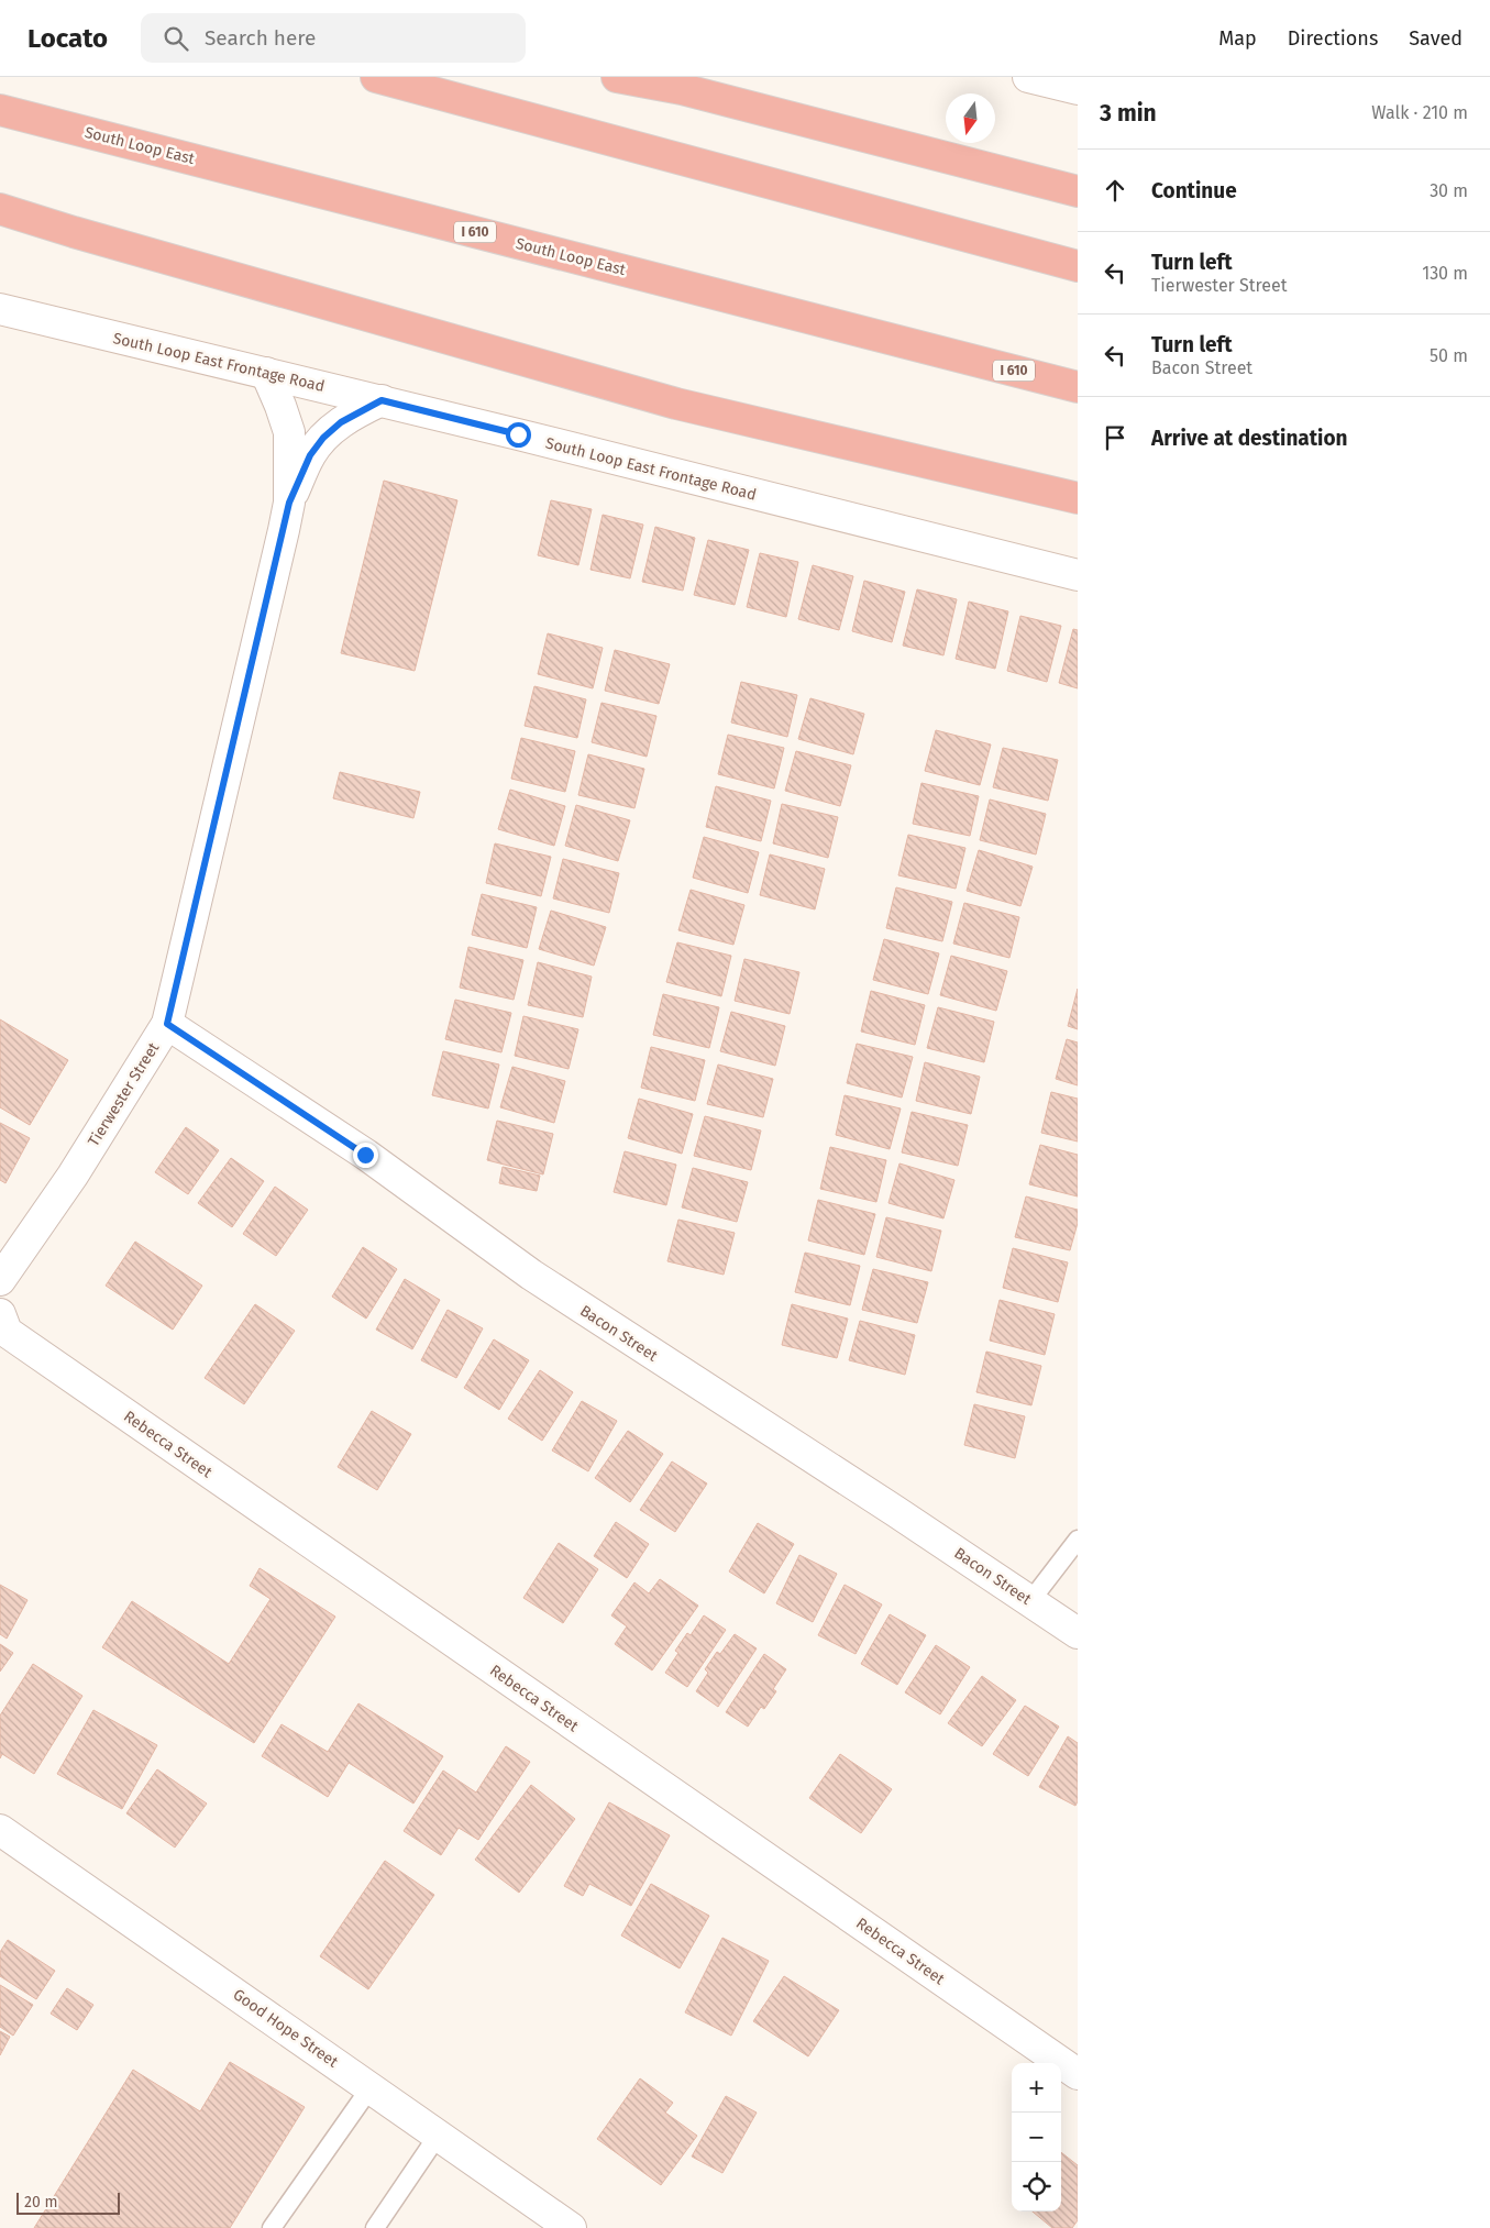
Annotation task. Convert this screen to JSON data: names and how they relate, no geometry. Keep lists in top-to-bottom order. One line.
{"streets":{"highway":["South Loop East","I 610"],"street":["South Loop East Frontage Road","Tierwester Street","Bacon Street","Rebecca Street","Good Hope Street"]},"crossings":[["South Loop East Frontage Road","Tierwester Street"],["Tierwester Street","Bacon Street"]],"scale_bar":"20 m","north":"bottom","page":{"header":"Locato","search":"Search here","nav":["Map","Directions","Saved"],"heading":["3 min","Walk · 210 m"],"list":[["Continue","30 m"],["Turn left","Tierwester Street","130 m"],["Turn left","Bacon Street","50 m"],"Arrive at destination"],"map_buttons":["+","−"],"scale":"20 m"}}
